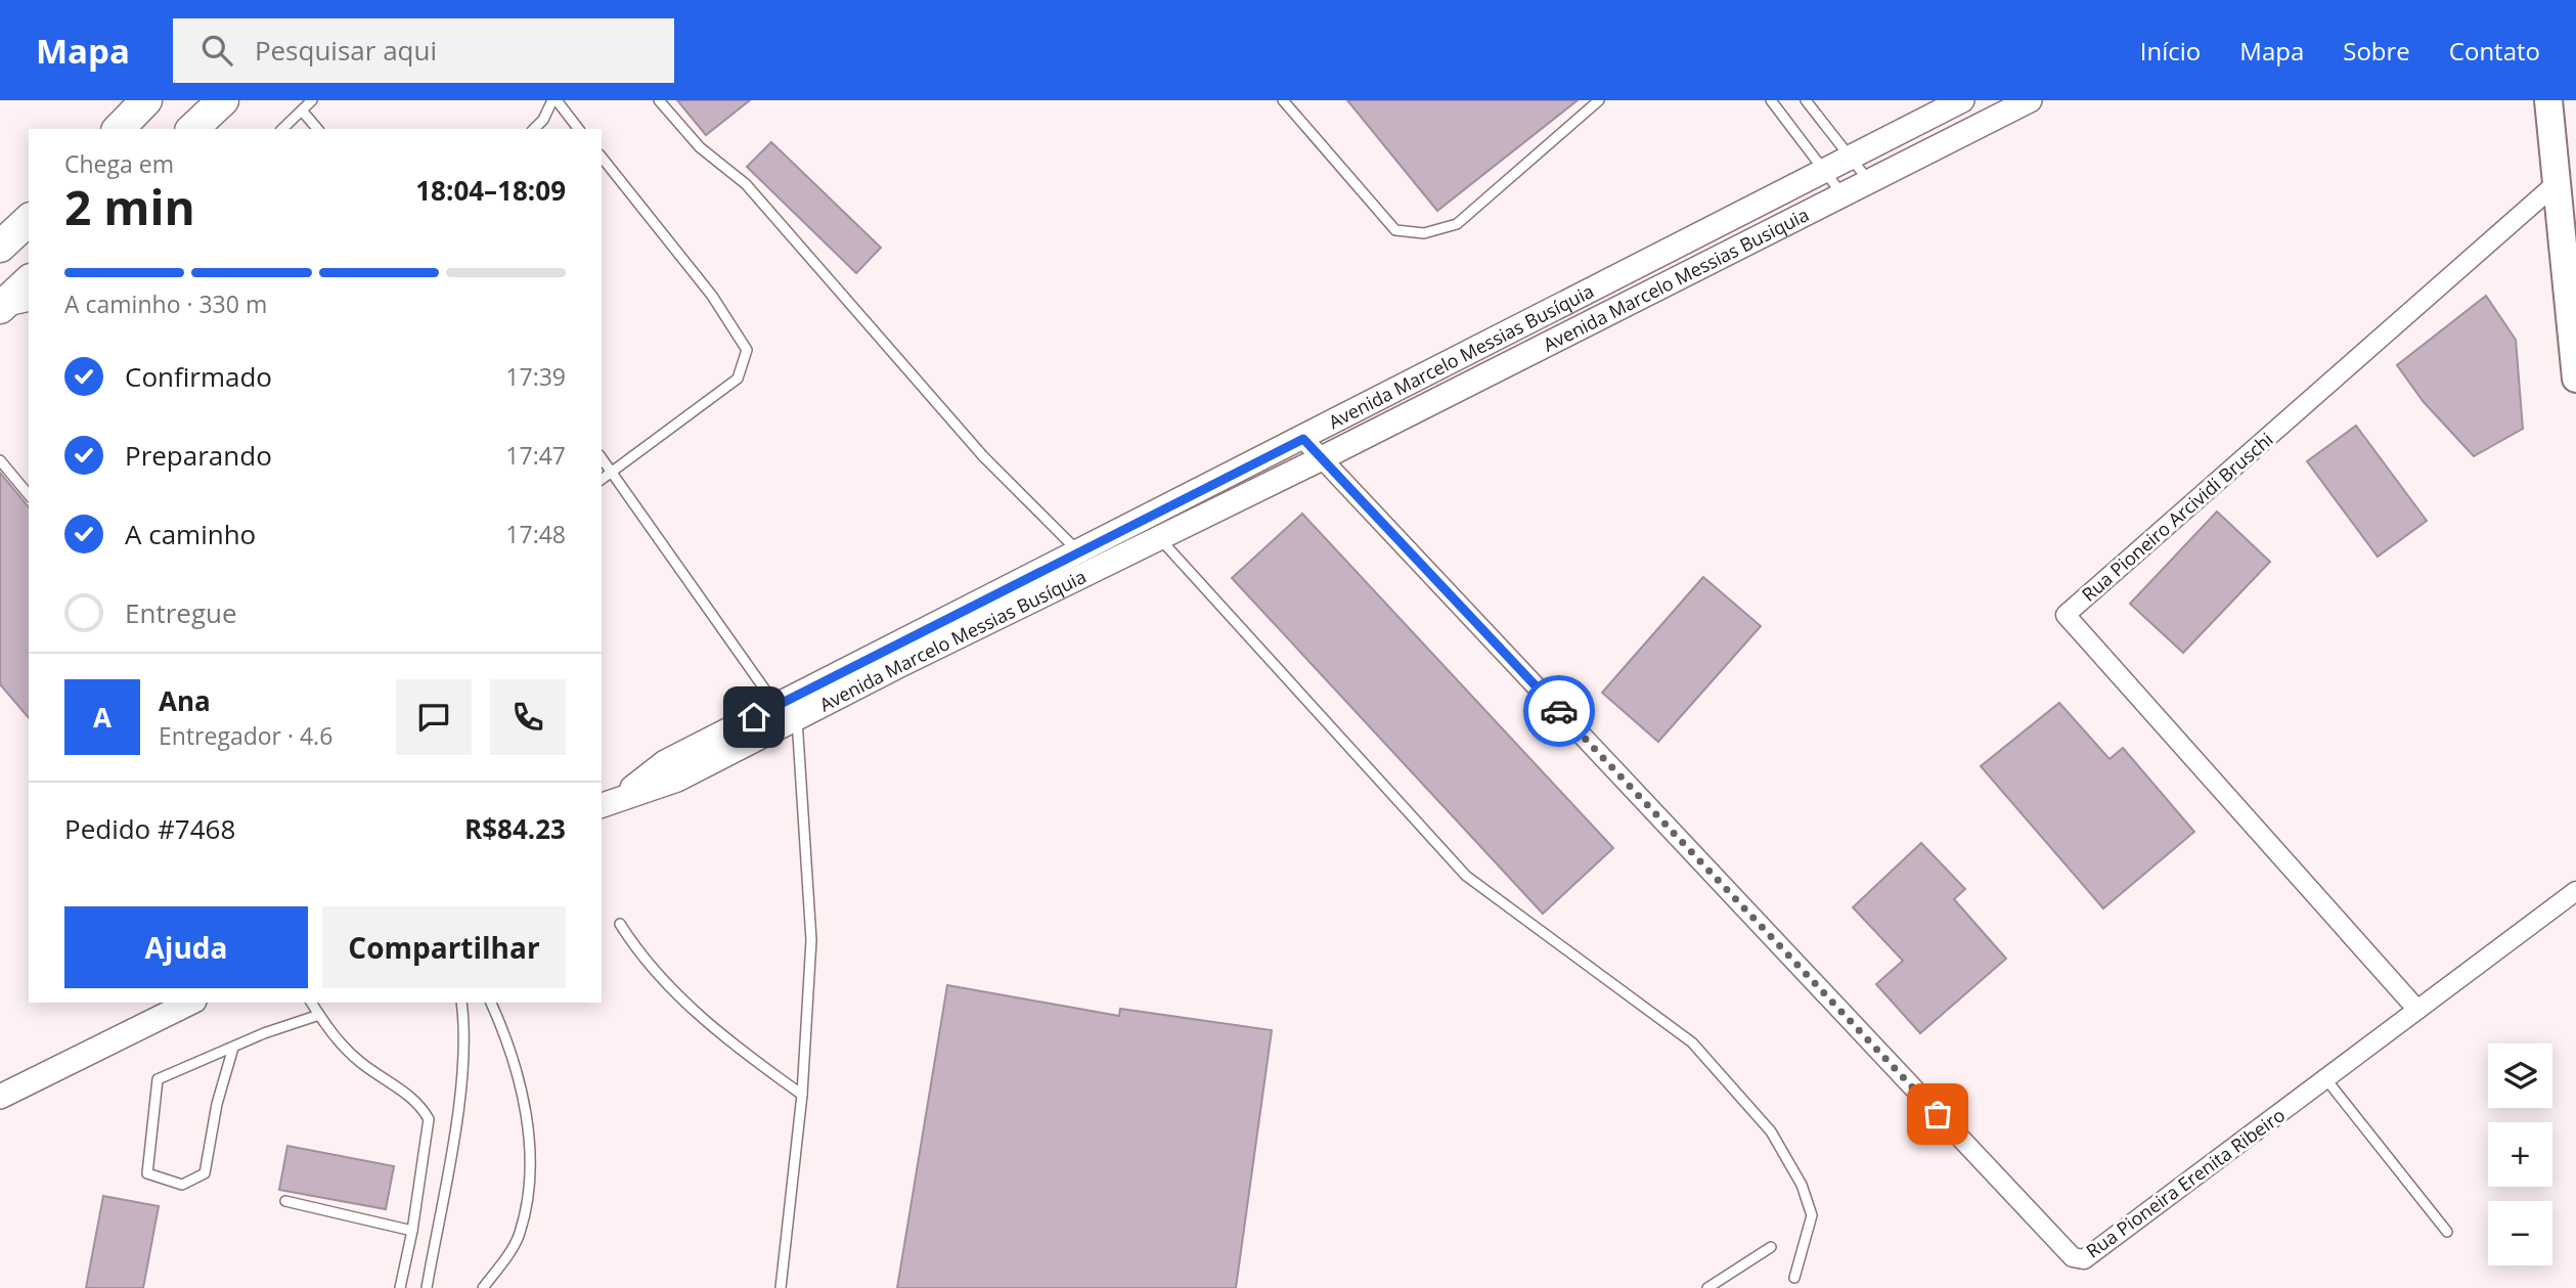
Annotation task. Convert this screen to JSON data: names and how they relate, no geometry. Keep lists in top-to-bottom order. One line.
{"streets":{"street":["Avenida Marcelo Messias Busiquia","Avenida Marcelo Messias Busíquia","Rua Pioneiro Arcividi Bruschi","Rua Pioneira Erenita Ribeiro"]},"crossings":[["Avenida Marcelo Messias Busiquia","Avenida Marcelo Messias Busíquia"],["Avenida Marcelo Messias Busiquia","Rua Pioneira Erenita Ribeiro"],["Avenida Marcelo Messias Busíquia","Rua Pioneira Erenita Ribeiro"],["Rua Pioneiro Arcividi Bruschi","Rua Pioneira Erenita Ribeiro"]],"page":{"header":"Mapa","search":"Pesquisar aqui","nav":["Início","Mapa","Sobre","Contato"],"heading":["2 min","Chega em","18:04–18:09"],"panel":["Ana","Entregador · 4.6","Pedido #7468","R$84.23"],"bar":"A caminho · 330 m","list":[["Confirmado","17:39"],["Preparando","17:47"],["A caminho","17:48"],"Entregue"],"round":"A","buttons":["Ajuda","Compartilhar"],"map_buttons":["+","−"]}}
